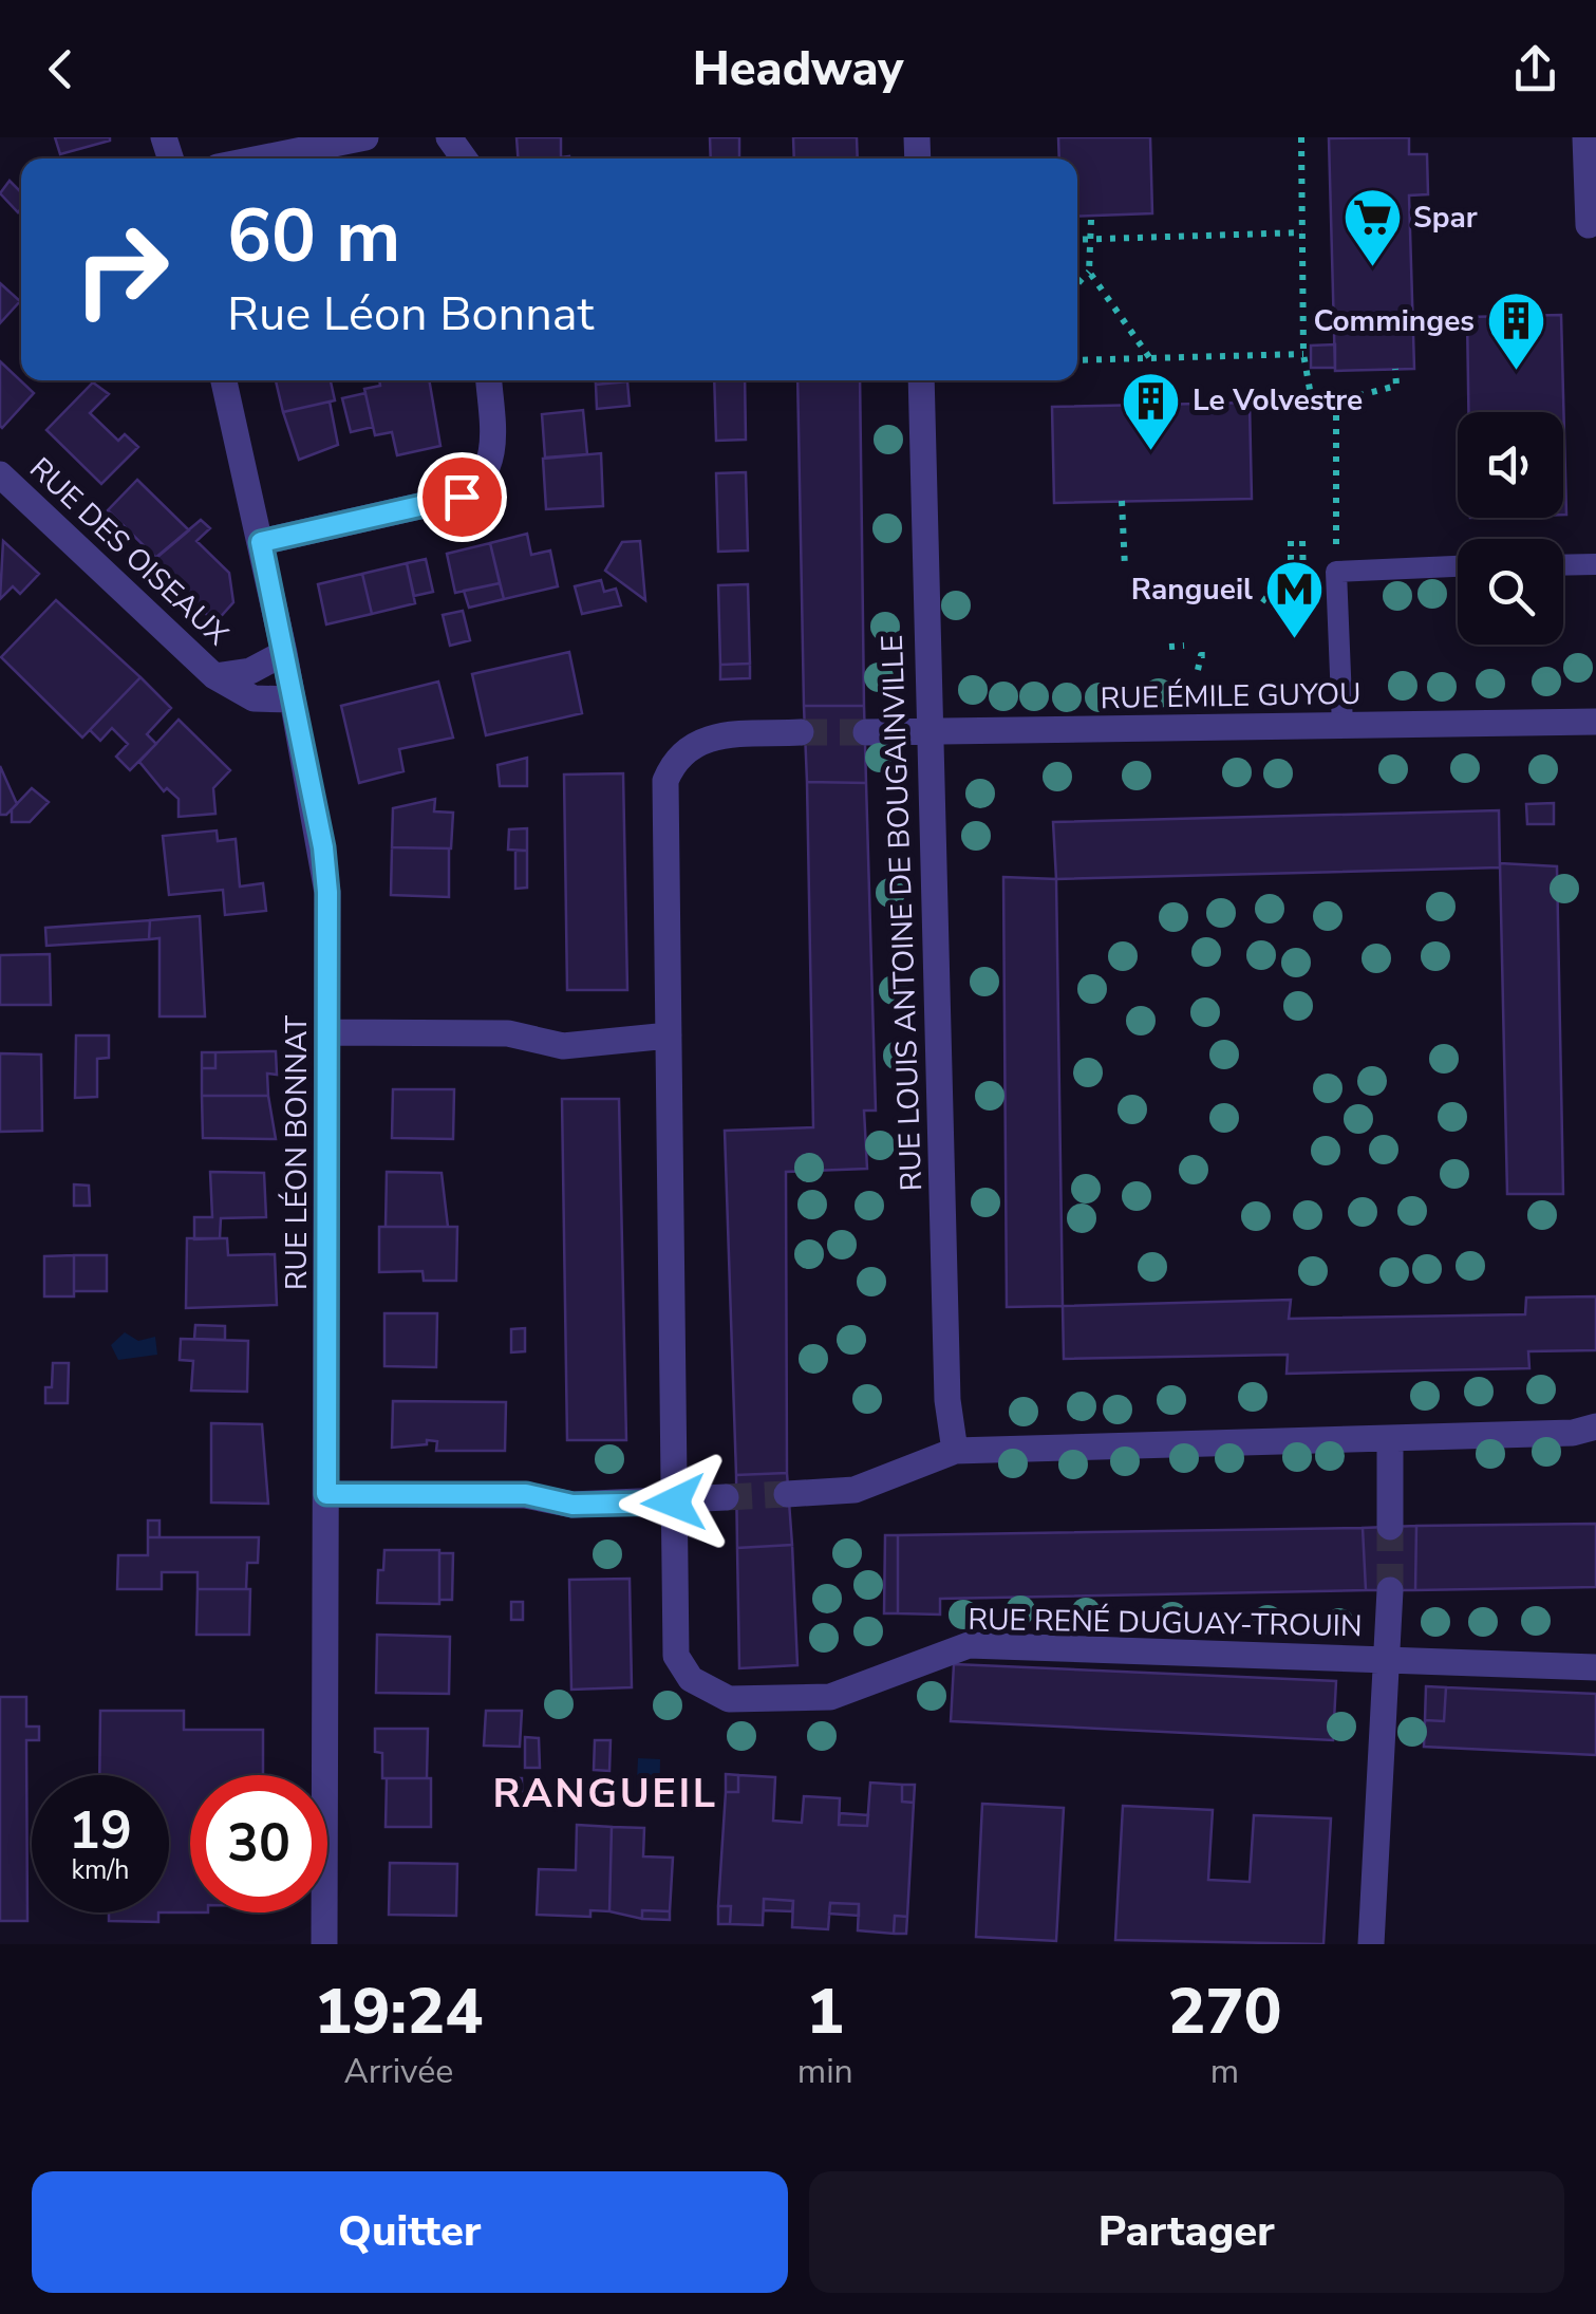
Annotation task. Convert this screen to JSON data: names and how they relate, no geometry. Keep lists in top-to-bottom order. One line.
{"streets":{"street":["RUE DES OISEAUX","RUE ÉMILE GUYOU","RUE LOUIS ANTOINE DE BOUGAINVILLE","RUE LÉON BONNAT","RUE RENÉ DUGUAY-TROUIN"]},"crossings":[["RUE DES OISEAUX","RUE LÉON BONNAT"],["RUE ÉMILE GUYOU","RUE LOUIS ANTOINE DE BOUGAINVILLE"]],"districts":["RANGUEIL"],"places":{"supermarket":["Spar"],"building":["Comminges","Le Volvestre"],"metro station":["Rangueil"]},"page":{"header":"Headway","turn":["60 m","Rue Léon Bonnat"],"speed":"19 km/h","limit":"30","eta":["19:24","Arrivée","1","min","270","m"],"buttons":["Quitter","Partager"]}}
